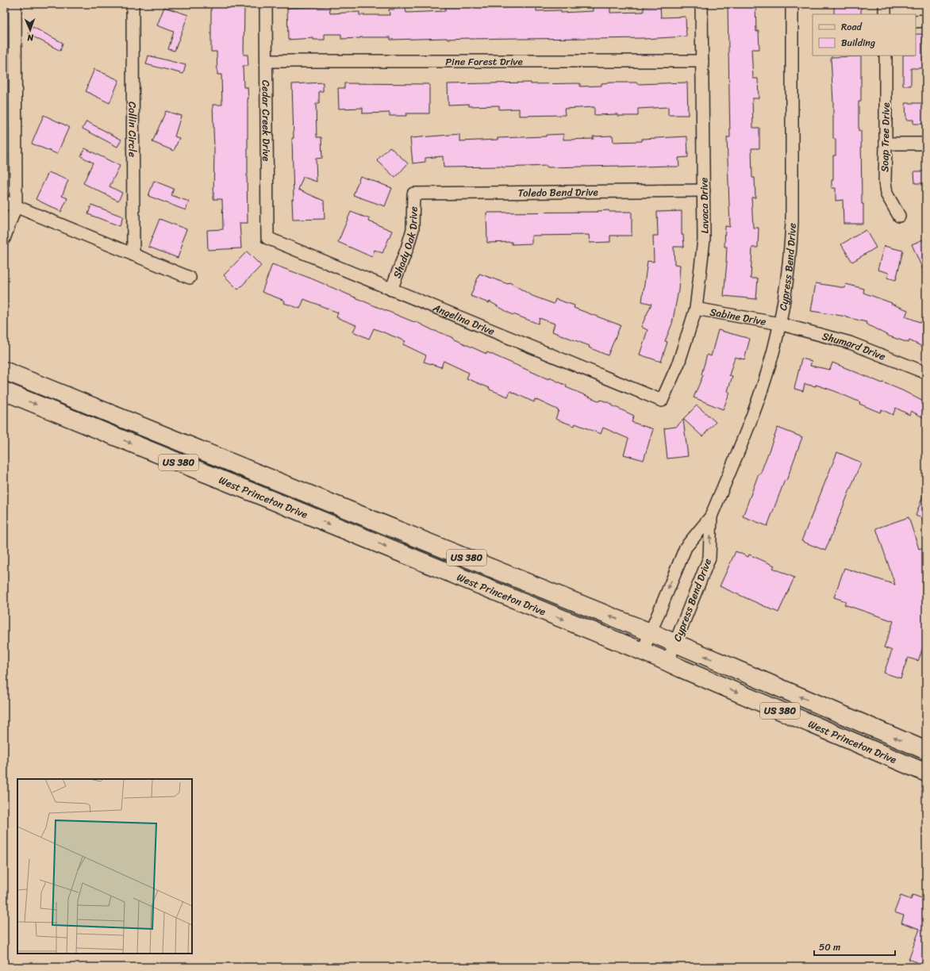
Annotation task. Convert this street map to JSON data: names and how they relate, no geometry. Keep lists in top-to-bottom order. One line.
{"streets":{"highway":["US 380","West Princeton Drive"],"street":["Pine Forest Drive","Cedar Creek Drive","Collin Circle","Soap Tree Drive","Toledo Bend Drive","Lavaca Drive","Shady Oak Drive","Cypress Bend Drive","Sabine Drive","Angelina Drive","Shumard Drive"]},"crossings":[["Pine Forest Drive","Cedar Creek Drive"],["Pine Forest Drive","Lavaca Drive"],["Cedar Creek Drive","Angelina Drive"],["Toledo Bend Drive","Lavaca Drive"],["Toledo Bend Drive","Shady Oak Drive"],["Lavaca Drive","Sabine Drive"],["Lavaca Drive","Angelina Drive"],["Shady Oak Drive","Angelina Drive"],["Cypress Bend Drive","Sabine Drive"],["Cypress Bend Drive","Shumard Drive"],["Cypress Bend Drive","West Princeton Drive"],["Sabine Drive","Shumard Drive"]],"legend":["Road","Building"],"scale_bar":"50 m","north":"bottom"}
